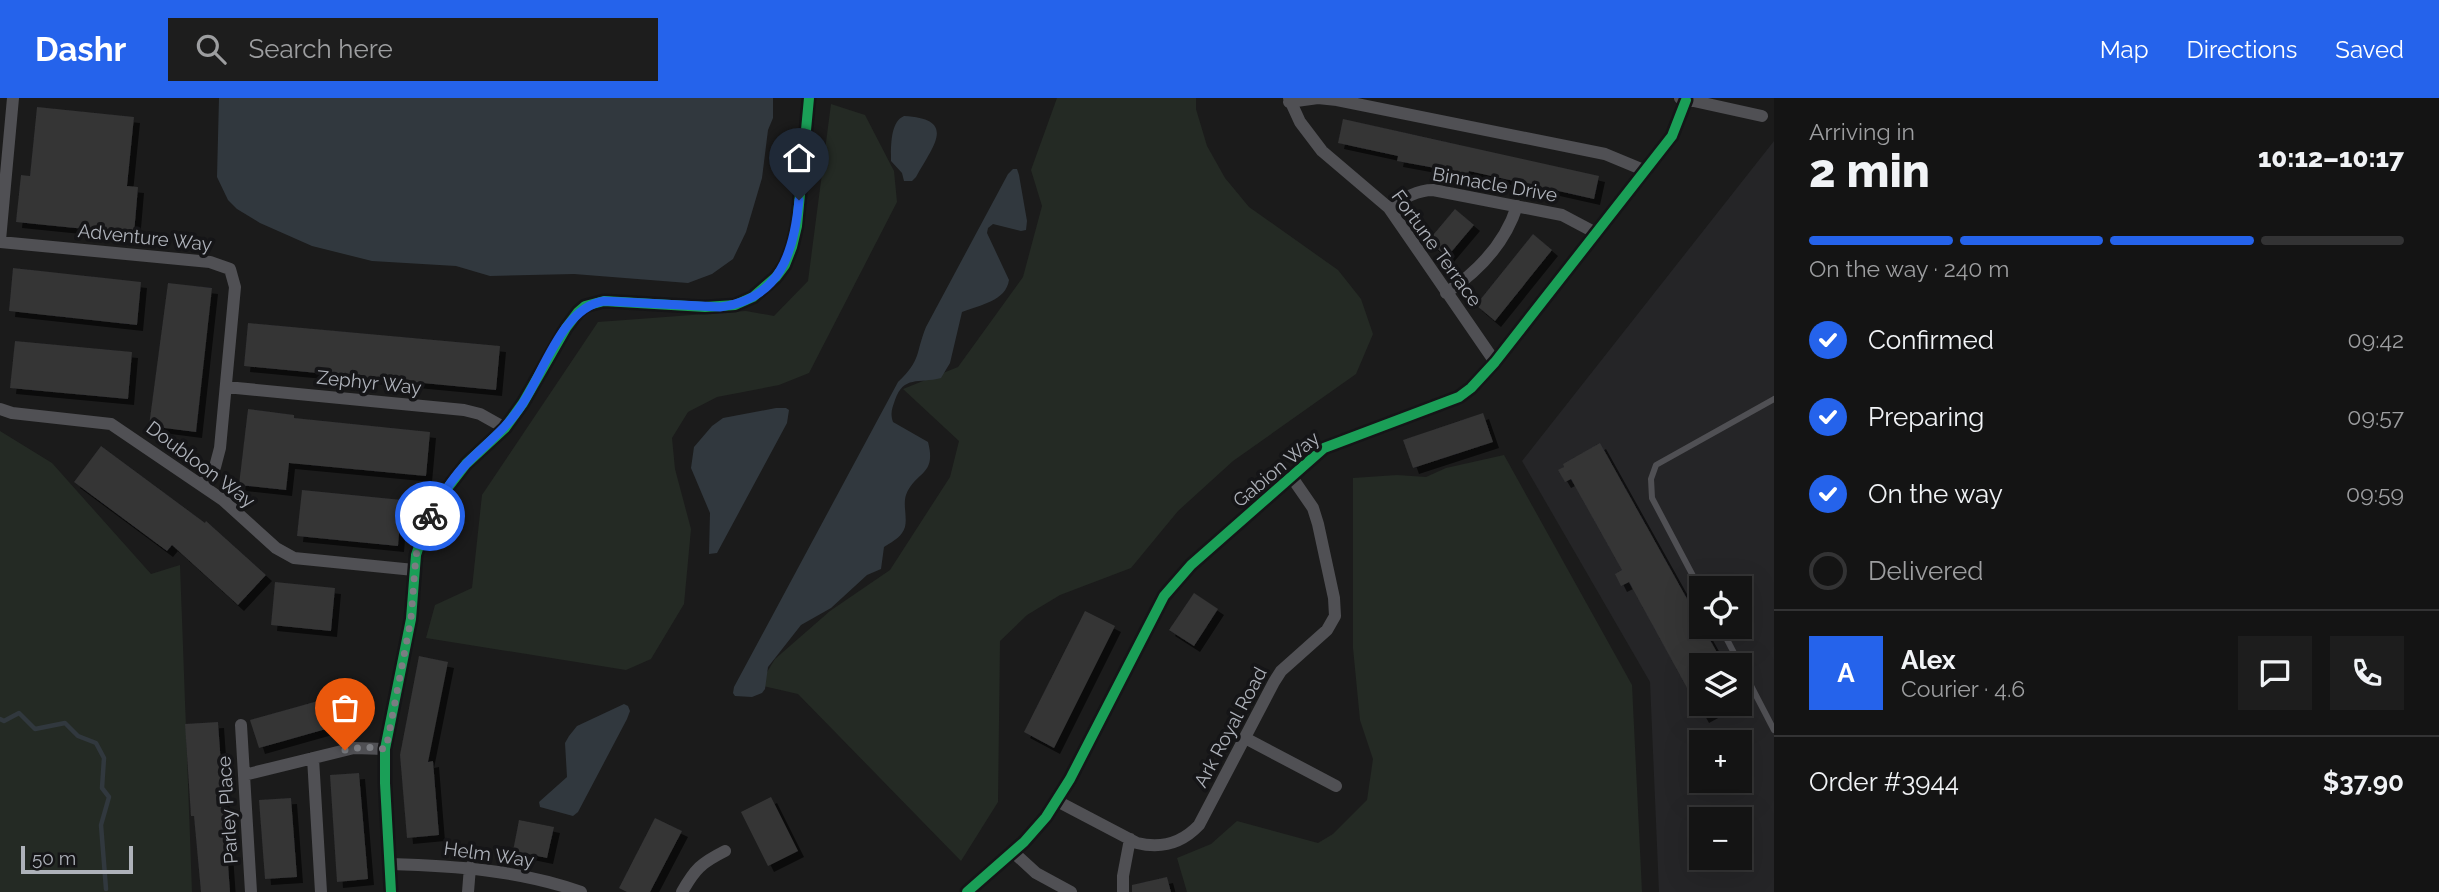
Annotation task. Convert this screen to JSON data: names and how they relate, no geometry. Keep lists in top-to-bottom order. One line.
{"streets":{"street":["Binnacle Drive","Adventure Way","Fortune Terrace","Zephyr Way","Doubloon Way","Gabion Way","Ark Royal Road","Parley Place","Helm Way"]},"crossings":[["Binnacle Drive","Fortune Terrace"],["Binnacle Drive","Gabion Way"],["Adventure Way","Zephyr Way"],["Adventure Way","Doubloon Way"],["Fortune Terrace","Gabion Way"],["Gabion Way","Ark Royal Road"]],"scale_bar":"50 m","page":{"header":"Dashr","search":"Search here","nav":["Map","Directions","Saved"],"heading":["2 min","Arriving in","10:12–10:17"],"panel":["Alex","Courier · 4.6","Order #3944","$37.90"],"bar":"On the way · 240 m","list":[["Confirmed","09:42"],["Preparing","09:57"],["On the way","09:59"],"Delivered"],"map_buttons":["+","−"],"round":"A","scale":"50 m"}}
